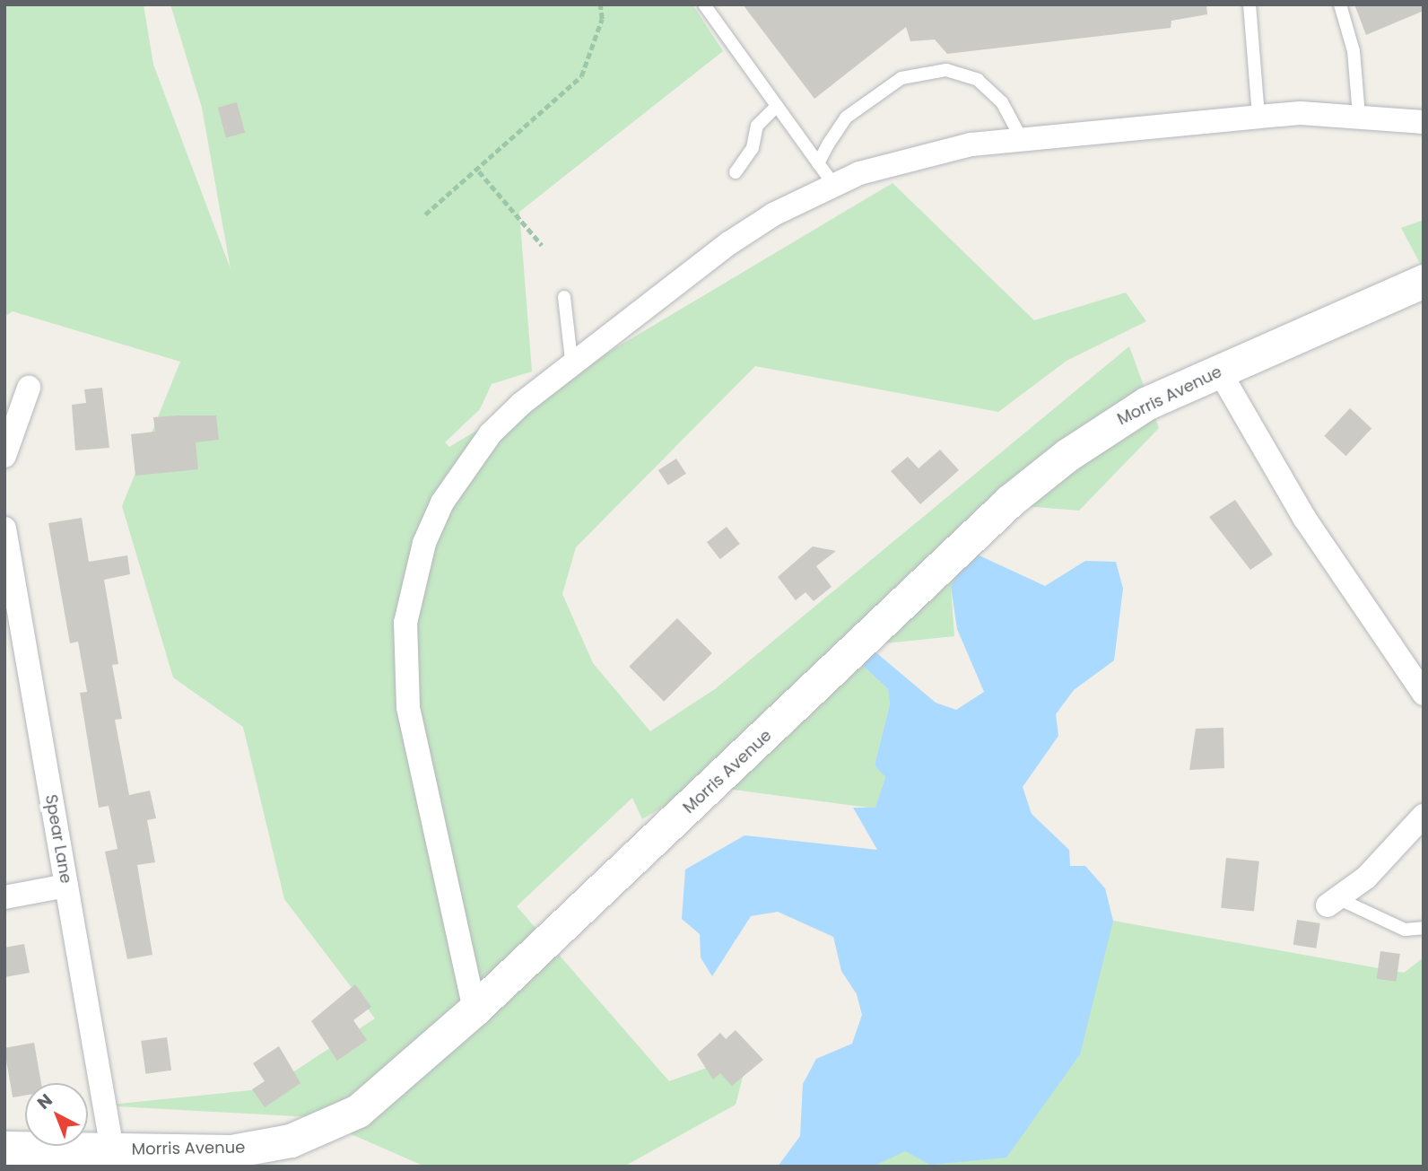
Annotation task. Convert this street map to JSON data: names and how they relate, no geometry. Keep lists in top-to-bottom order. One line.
{"streets":{"street":["Morris Avenue","Spear Lane"]},"crossings":[["Morris Avenue","Spear Lane"]],"north":"top left"}
